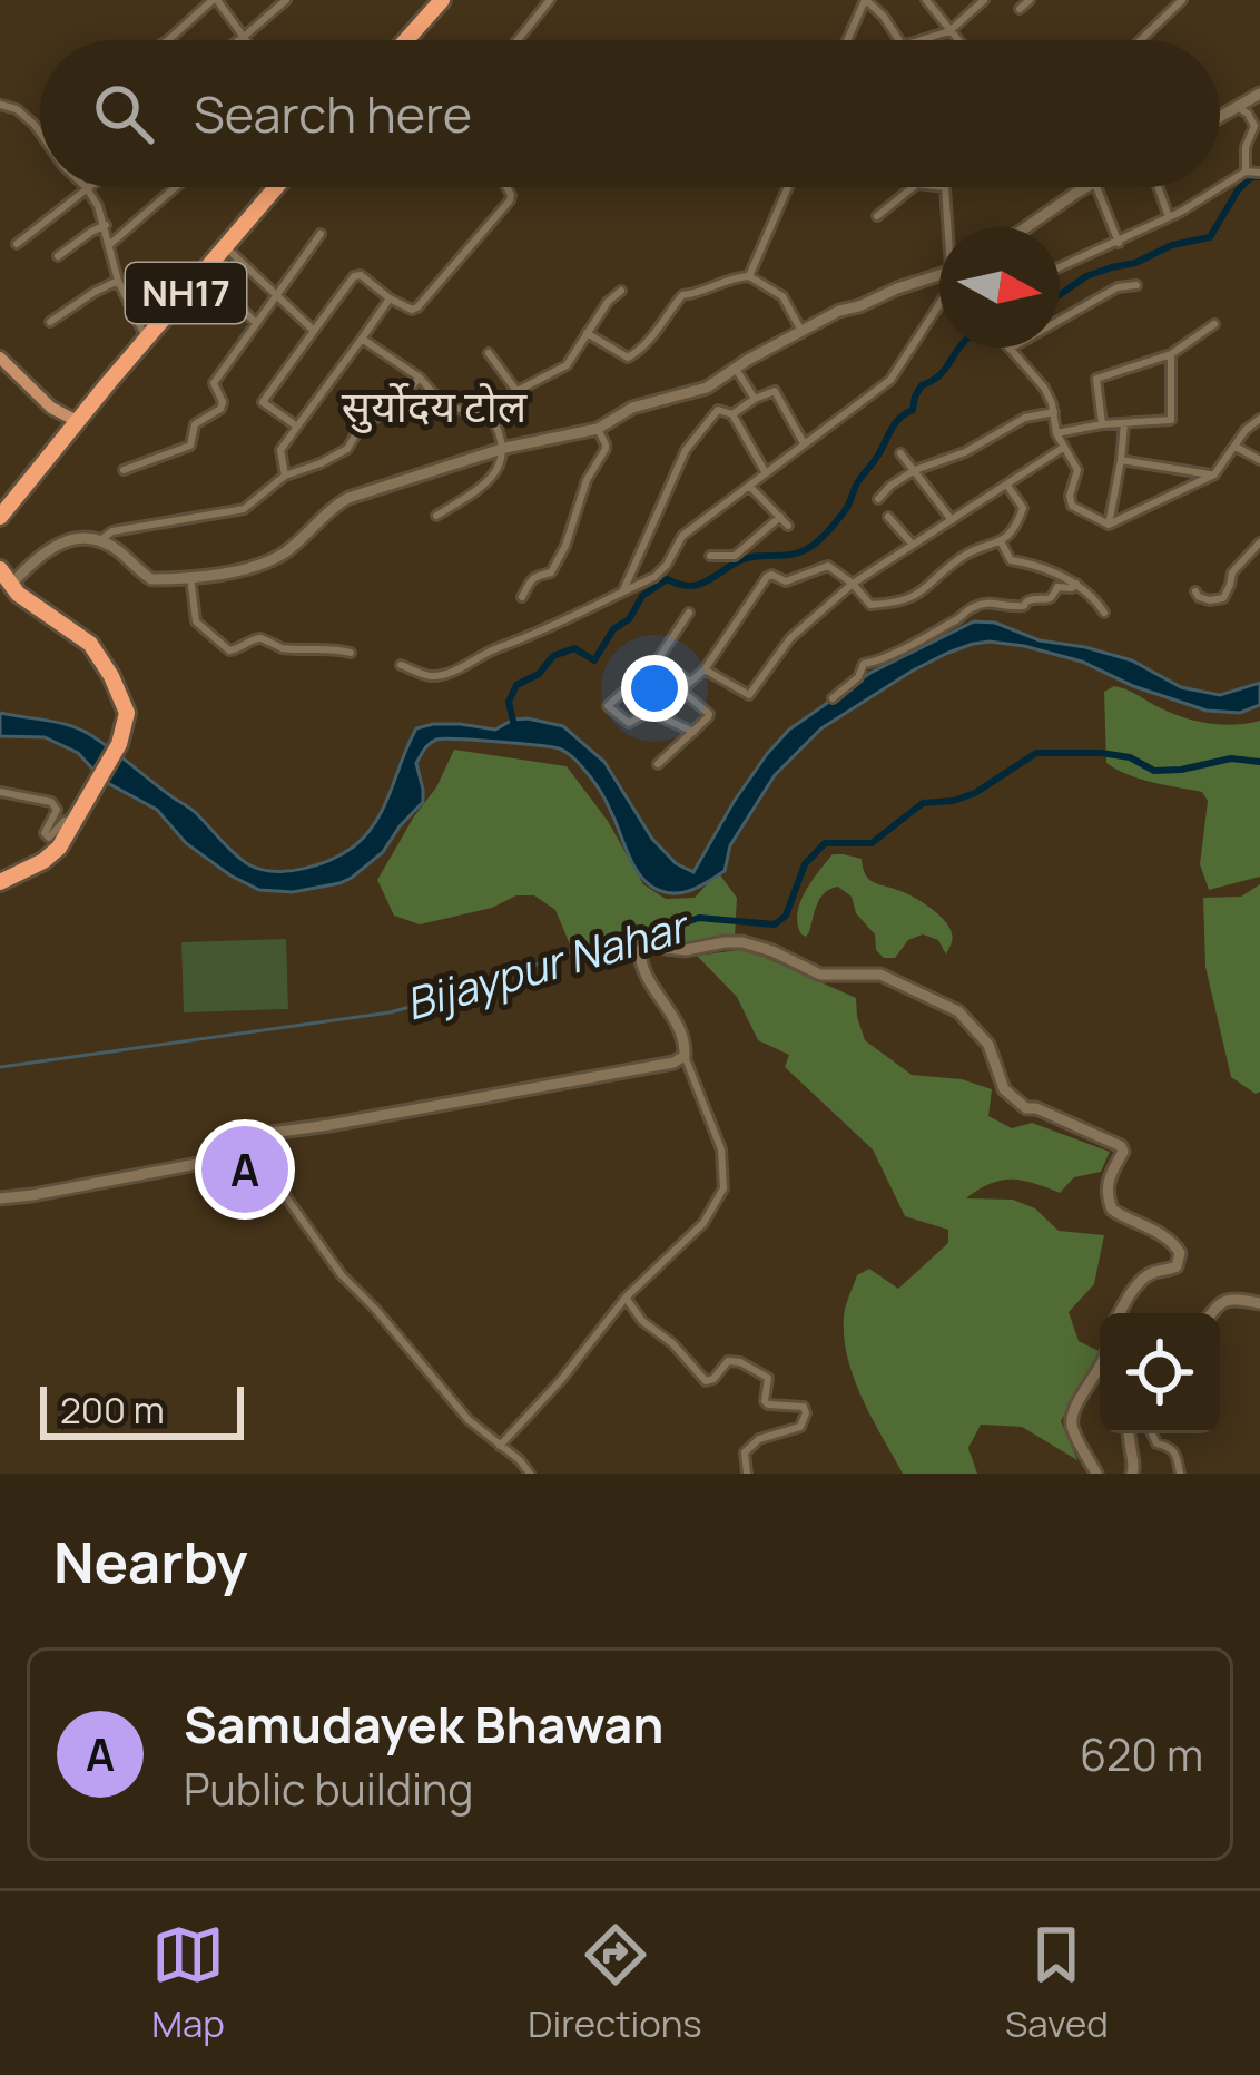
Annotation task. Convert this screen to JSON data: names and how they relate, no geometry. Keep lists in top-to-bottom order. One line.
{"streets":{"highway":["NH17"]},"districts":["सुर्योदय टोल"],"water":["Bijaypur Nahar"],"scale_bar":"200 m","north":"right","page":{"search":"Search here","pins":"A","scale":"200 m","heading":"Nearby","list":[{"mark":"A","name":"Samudayek Bhawan","note":"Public building","value":"620 m"}],"nav":["Map","Directions","Saved"]}}
